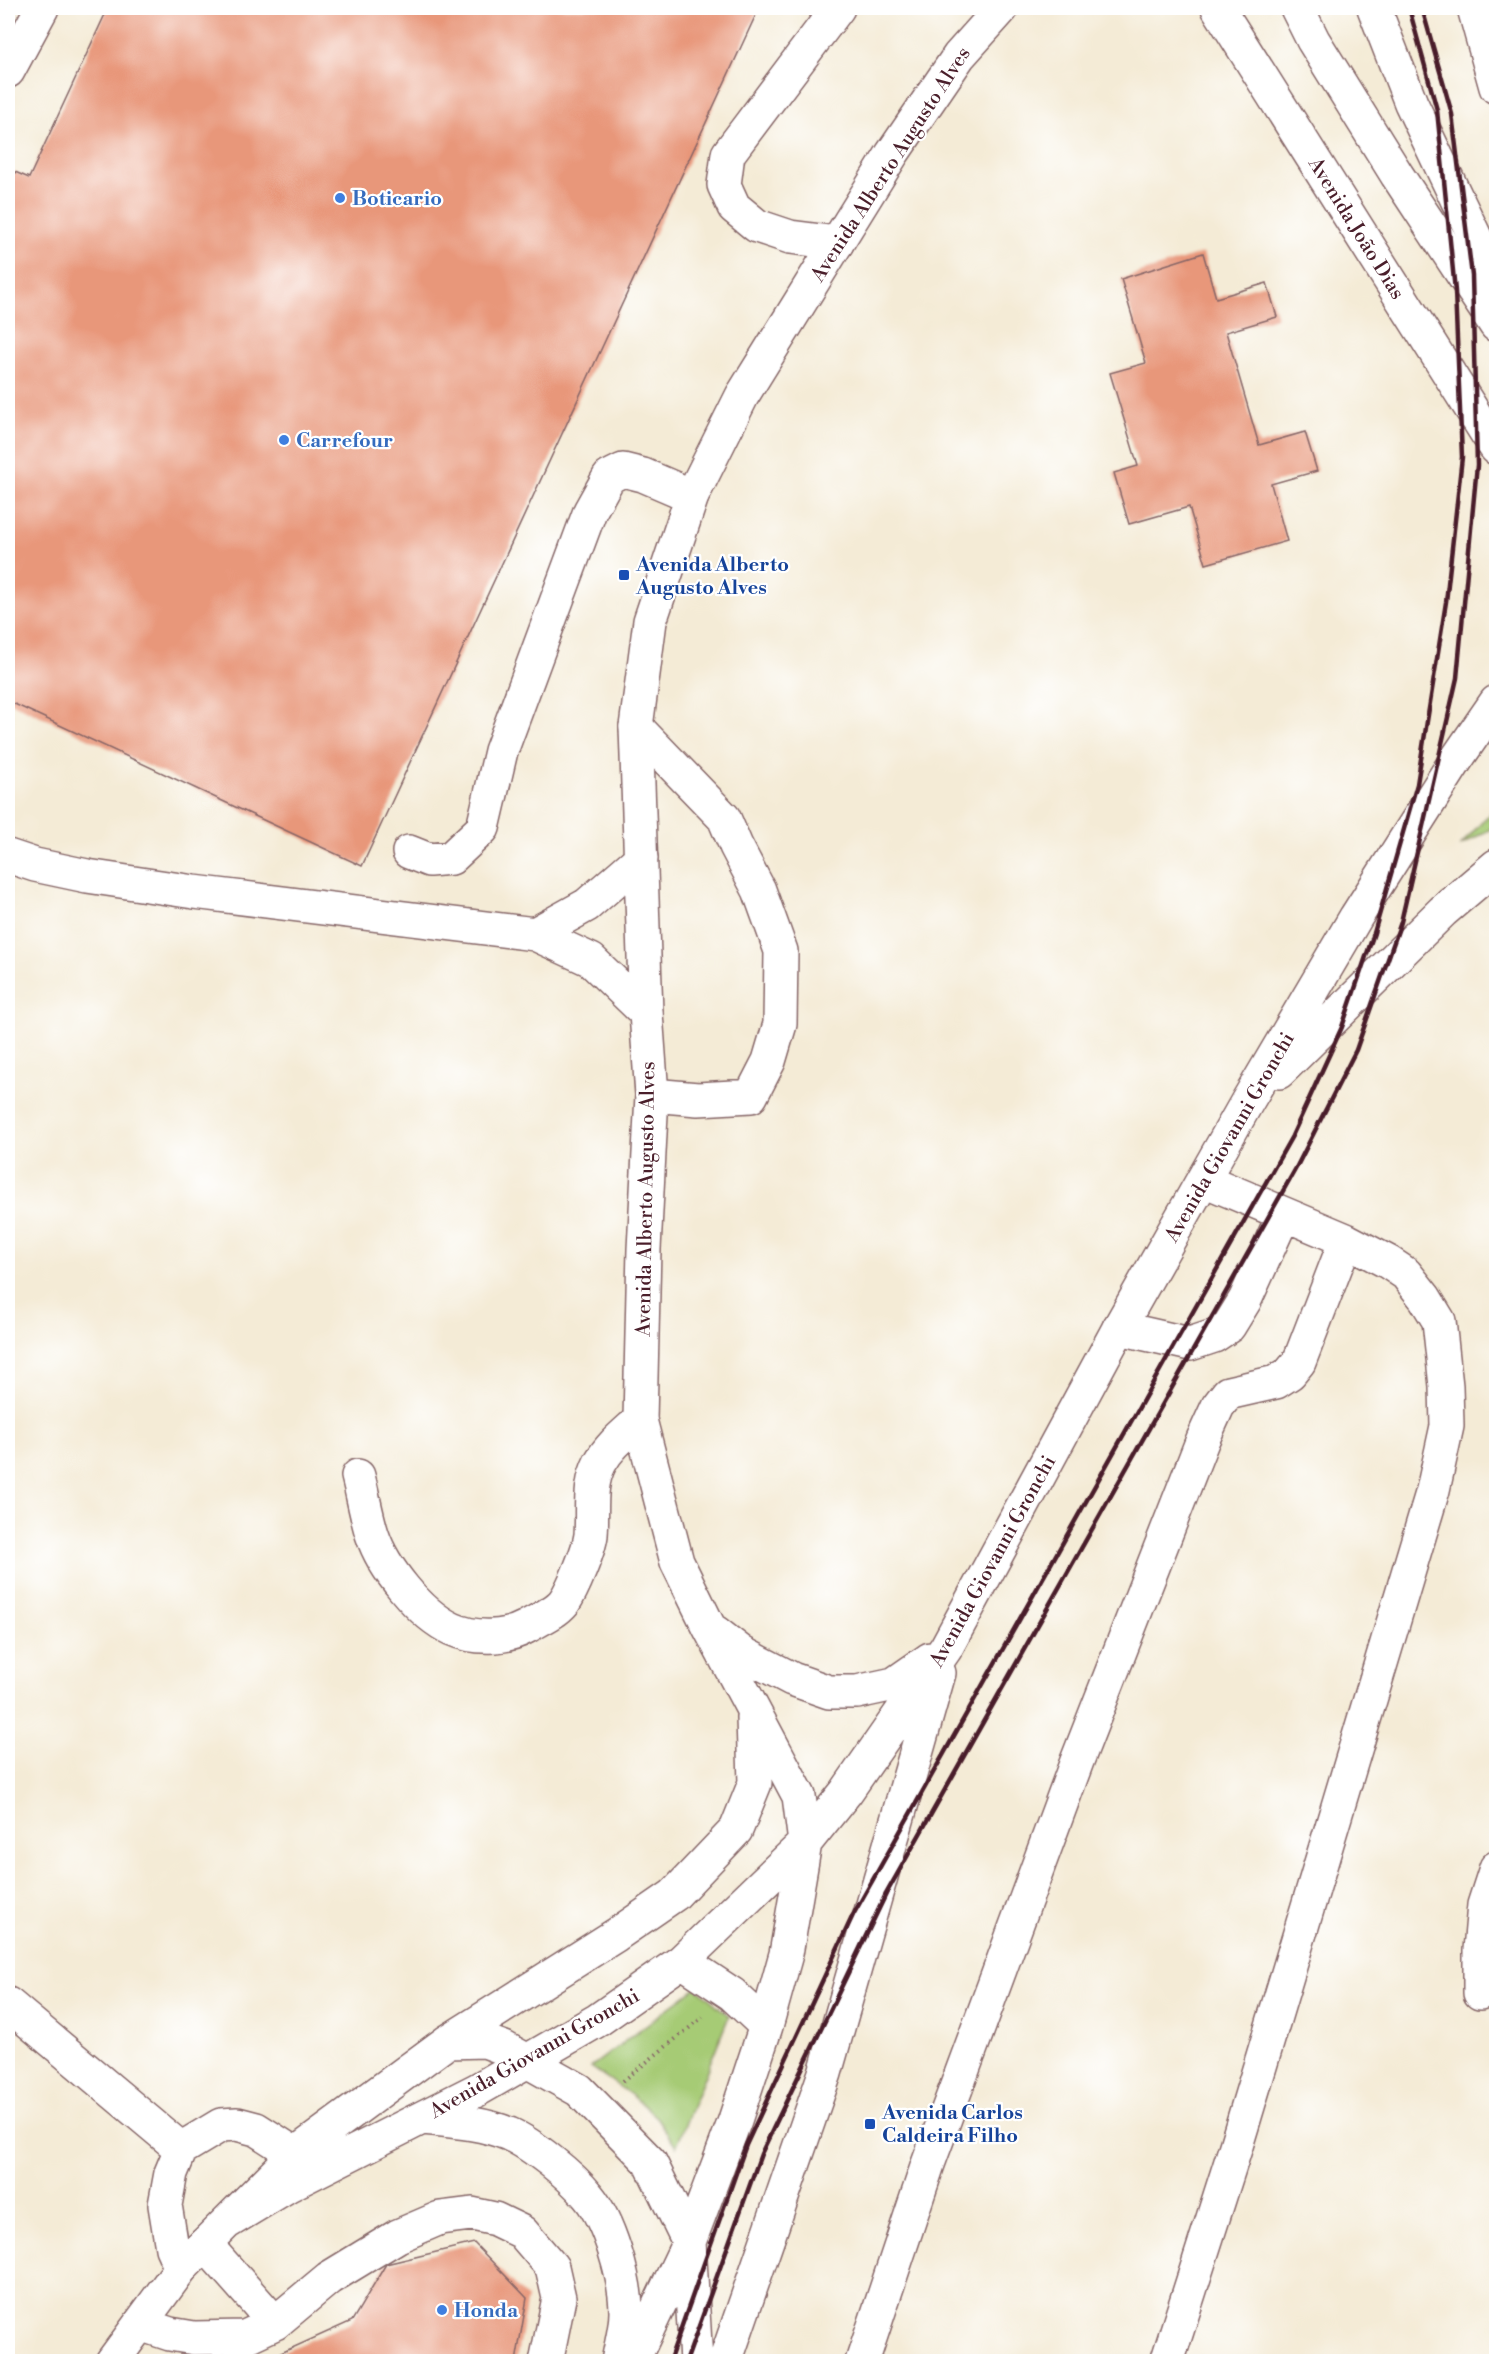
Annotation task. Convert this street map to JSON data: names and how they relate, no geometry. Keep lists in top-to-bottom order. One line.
{"streets":{"main road":["Avenida Alberto Augusto Alves","Avenida João Dias","Avenida Giovanni Gronchi"]},"crossings":[["Avenida Alberto Augusto Alves","Avenida Giovanni Gronchi"]],"places":{"other":["Boticario","Carrefour","Honda"],"transit":["Avenida Alberto Augusto Alves","Avenida Carlos Caldeira Filho"]}}
